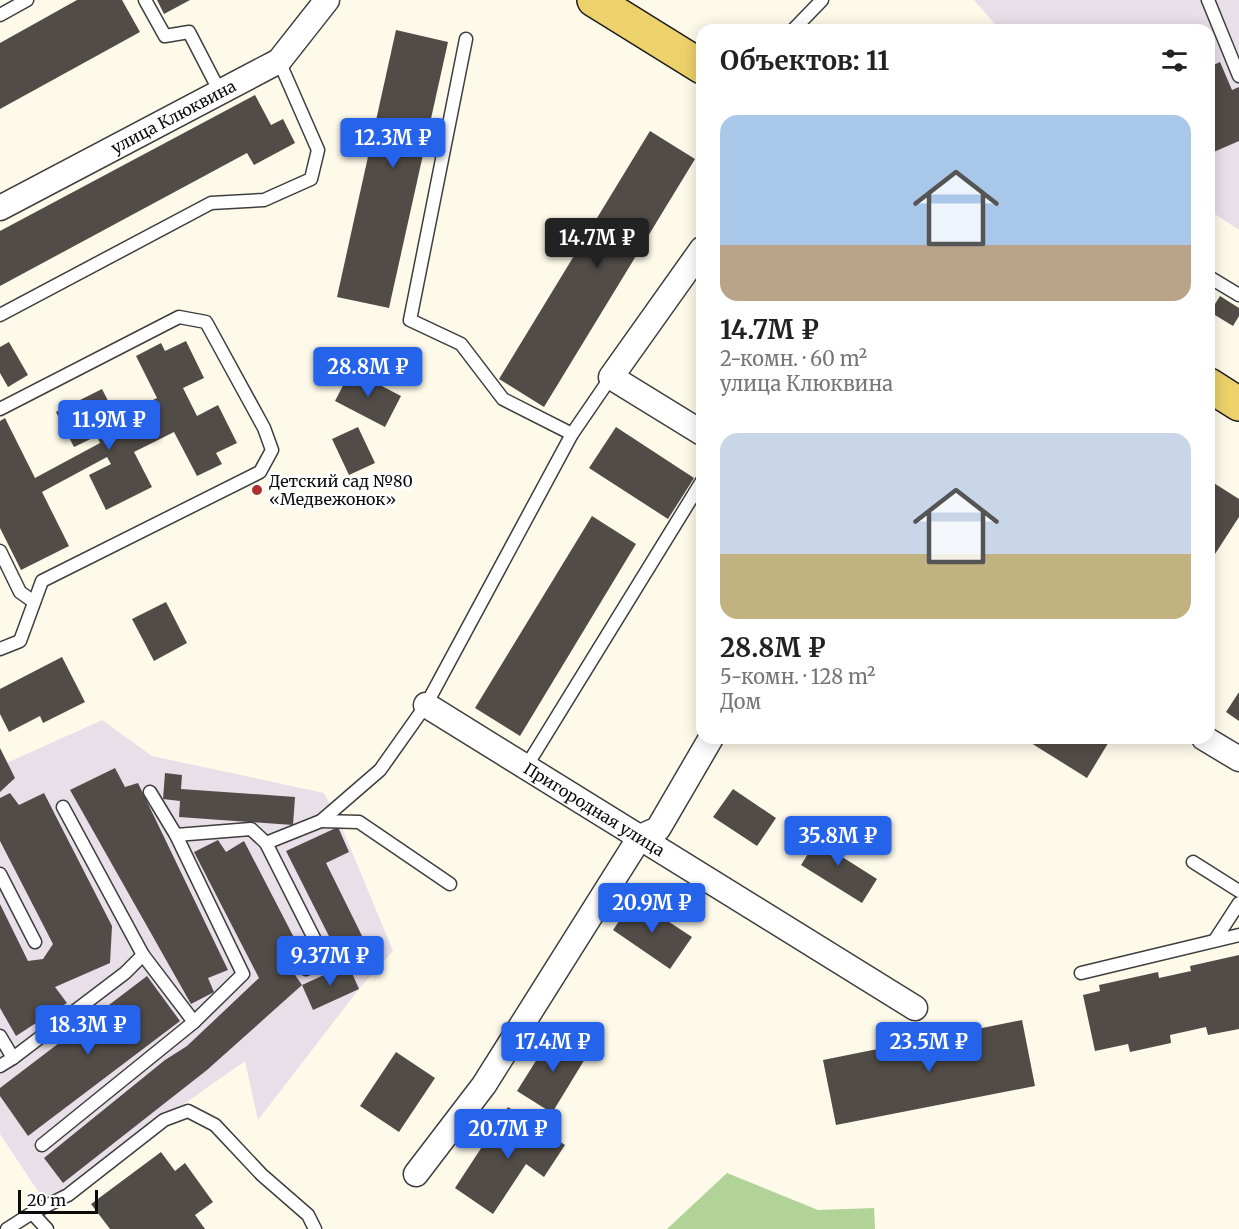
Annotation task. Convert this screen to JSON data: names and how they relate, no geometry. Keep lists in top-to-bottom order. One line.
{"streets":{"street":["улица Клюквина","Пригородная улица"]},"places":["Детский сад №80 «Медвежонок»"],"scale_bar":"20 m","page":{"heading":"Объектов: 11","list":[{"name":"14.7M ₽","note":"2-комн. · 60 m² · улица Клюквина"},{"name":"28.8M ₽","note":"5-комн. · 128 m² · Дом"}],"price":["12.3M ₽","14.7M ₽","28.8M ₽","11.9M ₽","35.8M ₽","20.9M ₽","9.37M ₽","18.3M ₽","17.4M ₽","23.5M ₽","20.7M ₽"],"scale":"20 m"}}
